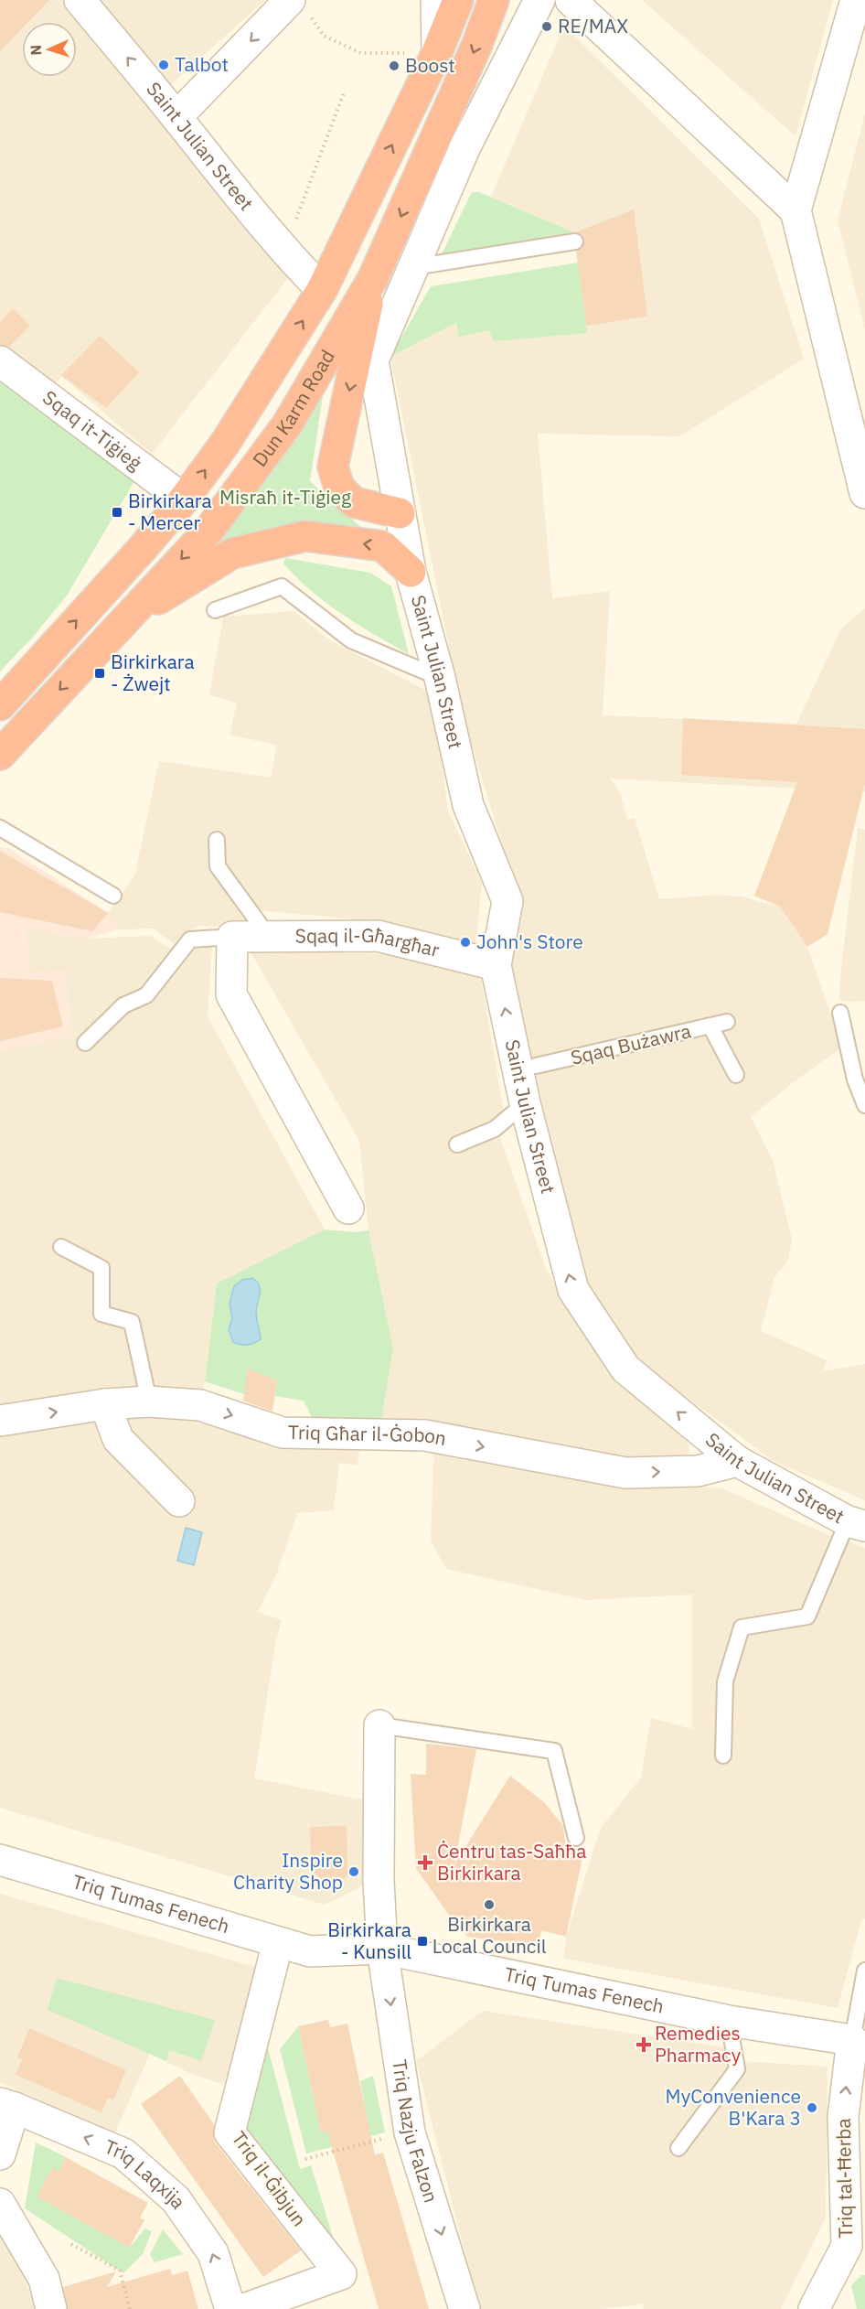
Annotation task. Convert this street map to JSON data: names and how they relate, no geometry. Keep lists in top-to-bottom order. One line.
{"streets":{"highway":["Dun Karm Road"],"street":["Saint Julian Street","Sqaq it-Tiġieġ","Sqaq il-Għargħar","Triq Għar il-Ġobon","Triq Tumas Fenech","Triq Nazju Falzon","Triq tal-Ħerba","Triq Laqxija","Triq il-Ġibjun"],"lane":["Sqaq Bużawra"]},"crossings":[["Saint Julian Street","Dun Karm Road"],["Saint Julian Street","Sqaq il-Għargħar"],["Saint Julian Street","Triq Għar il-Ġobon"],["Dun Karm Road","Sqaq it-Tiġieġ"],["Triq Tumas Fenech","Triq Nazju Falzon"],["Triq Tumas Fenech","Triq tal-Ħerba"],["Triq Tumas Fenech","Triq il-Ġibjun"]],"one_way":["Saint Julian Street","Triq Għar il-Ġobon","Triq Nazju Falzon","Triq tal-Ħerba"],"parks":["Misraħ it-Tiġieg"],"places":{"other":["RE/MAX","Talbot","Boost","John's Store","Inspire Charity Shop","Birkirkara Local Council","MyConvenience B'Kara 3"],"transit":["Birkirkara - Mercer","Birkirkara - Żwejt","Birkirkara - Kunsill"],"health":["Ċentru tas-Saħħa Birkirkara","Remedies Pharmacy"]},"north":"left"}
